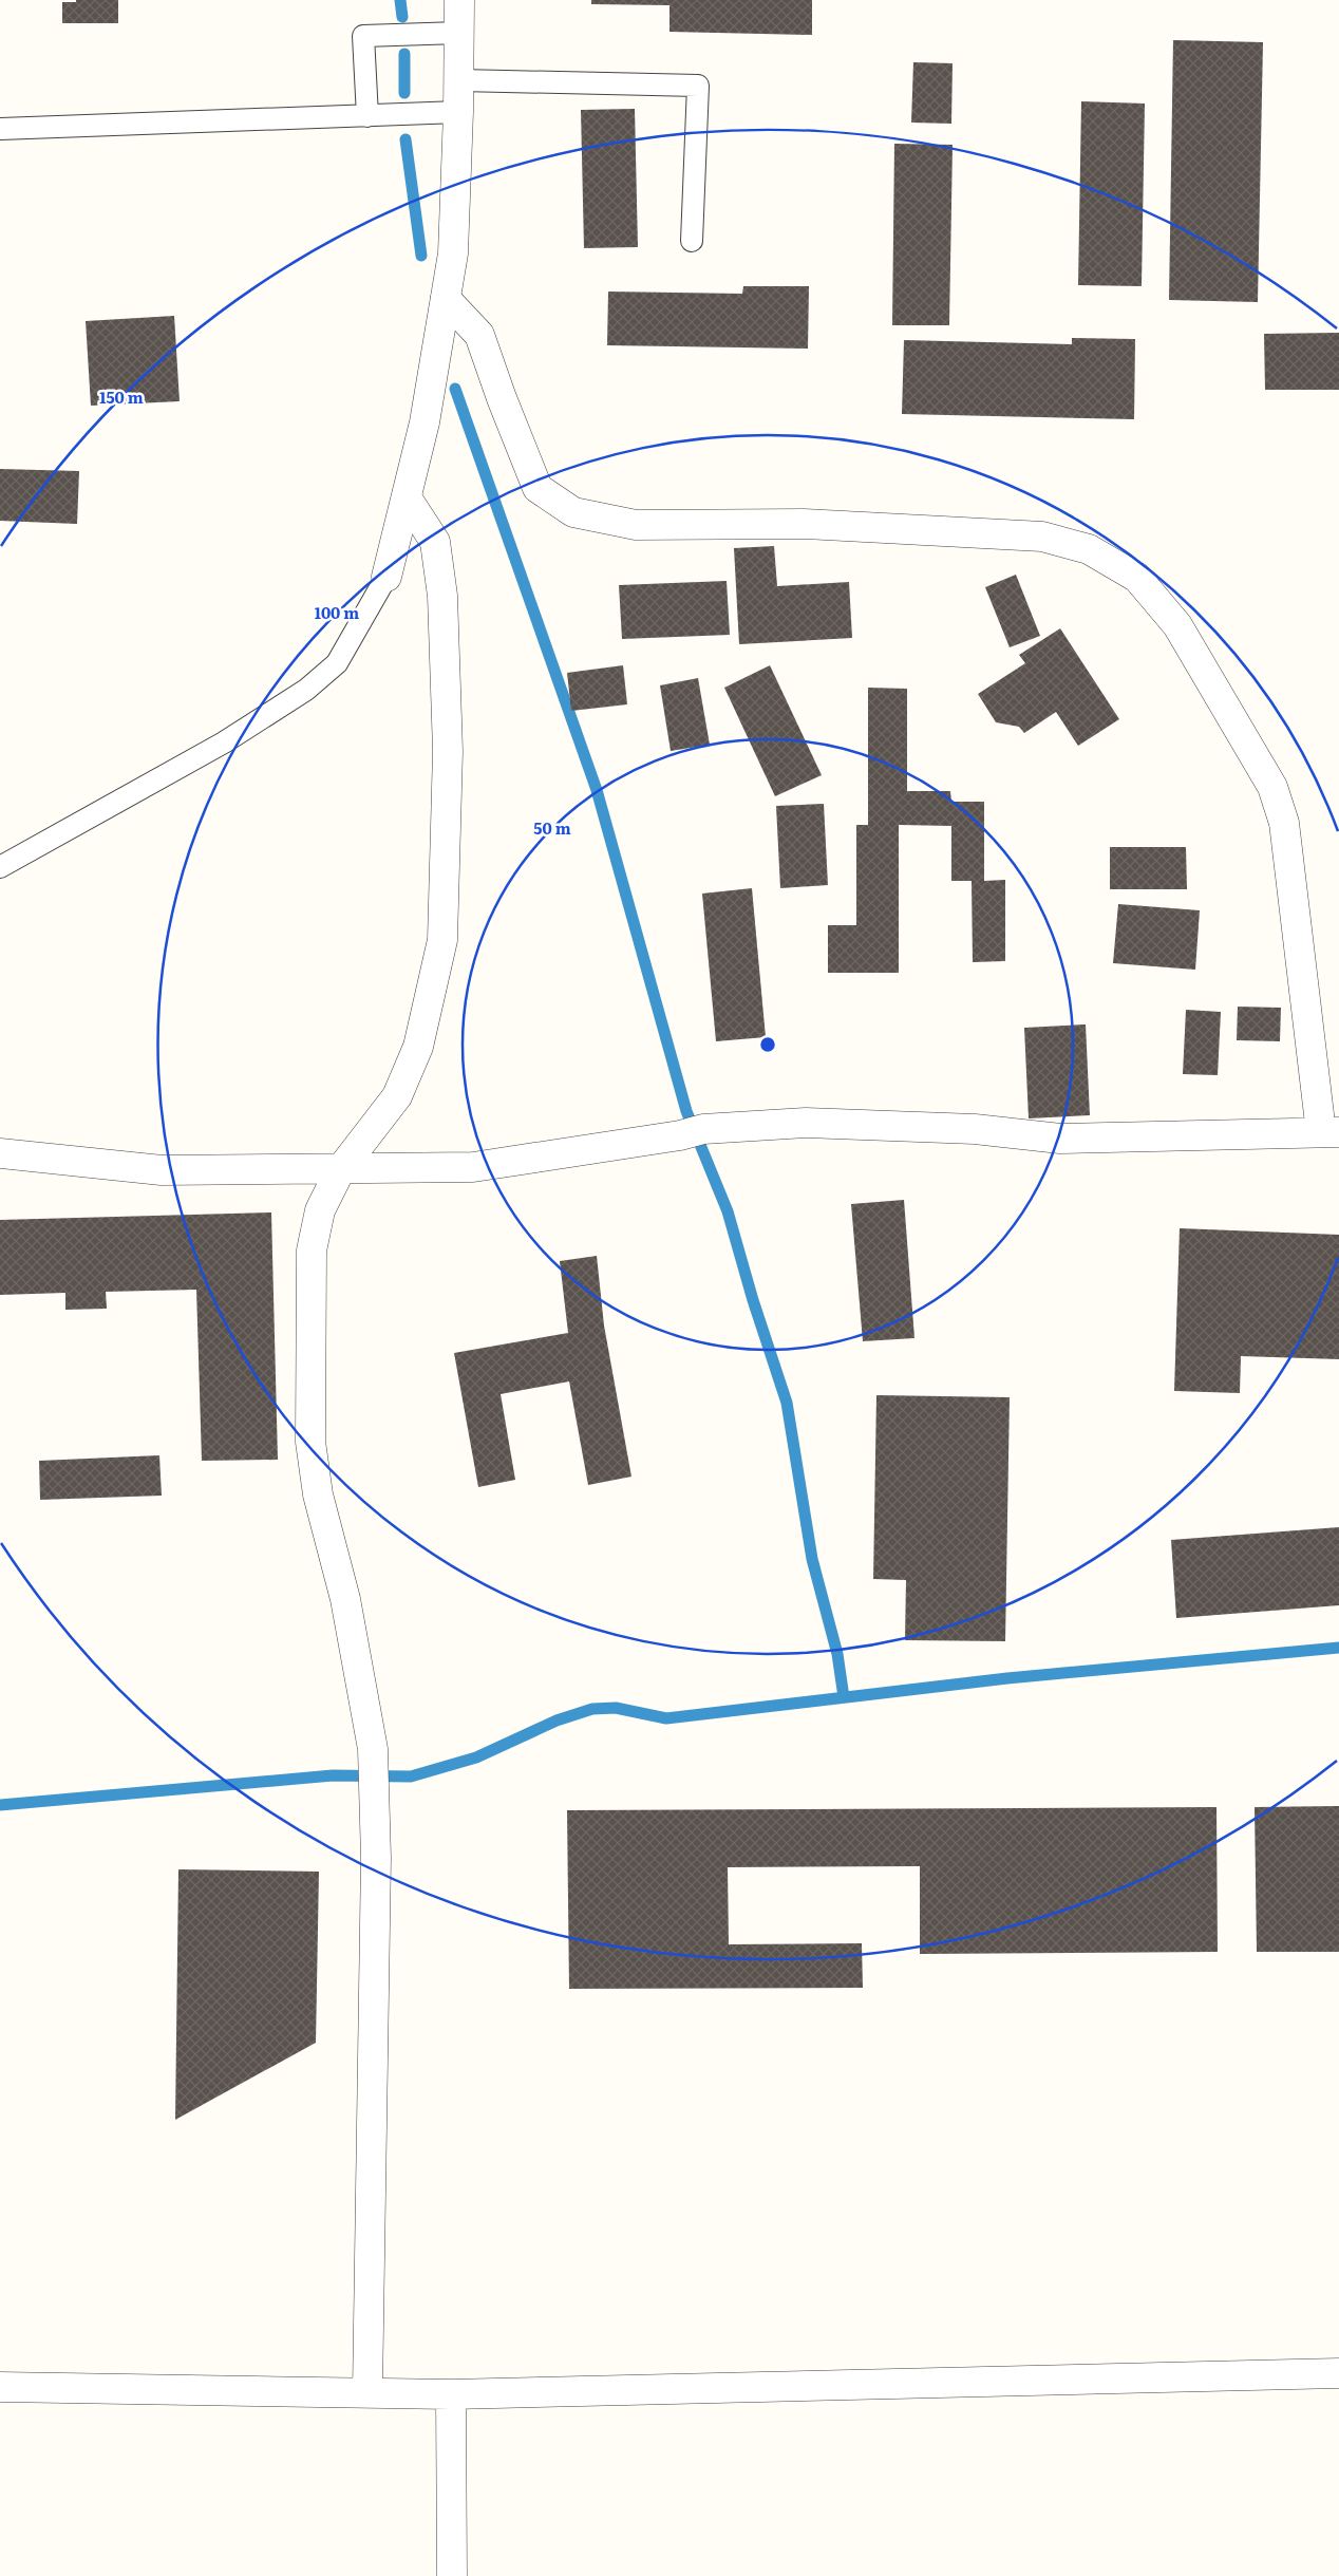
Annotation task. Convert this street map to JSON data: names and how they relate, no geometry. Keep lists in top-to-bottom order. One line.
{"rings":["150 m","100 m","50 m"]}
